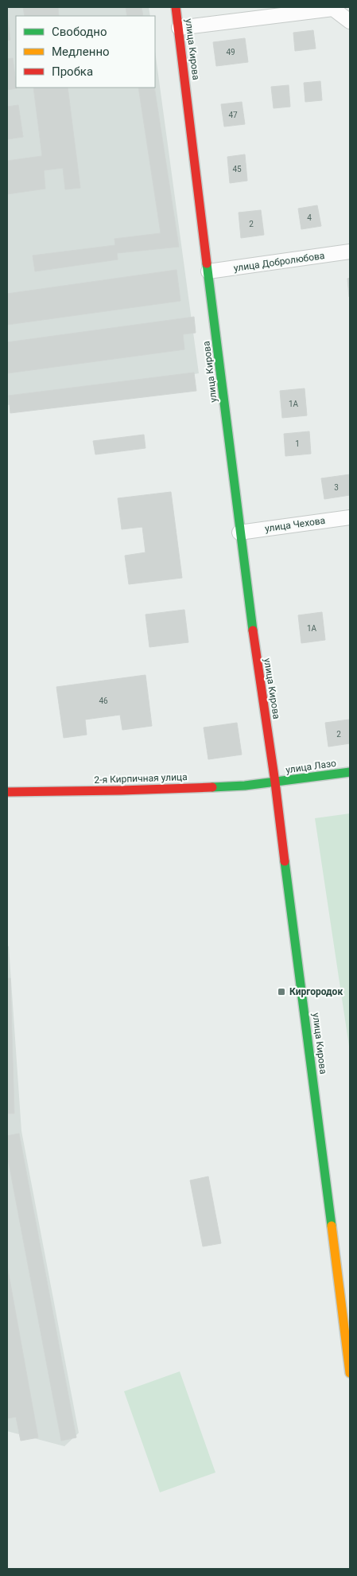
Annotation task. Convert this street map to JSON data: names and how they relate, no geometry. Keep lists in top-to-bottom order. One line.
{"streets":{"main road":["улица Кирова","улица Лазо","2-я Кирпичная улица"],"street":["улица Добролюбова","улица Чехова"]},"crossings":[["улица Кирова","улица Добролюбова"],["улица Кирова","улица Чехова"],["улица Кирова","улица Лазо"],["улица Кирова","2-я Кирпичная улица"],["улица Лазо","2-я Кирпичная улица"]],"places":{"transit":["Киргородок"]},"house_numbers":["49","47","45","4","2","1А","1","3","1А","46","2"],"legend":["Свободно","Медленно","Пробка"]}
